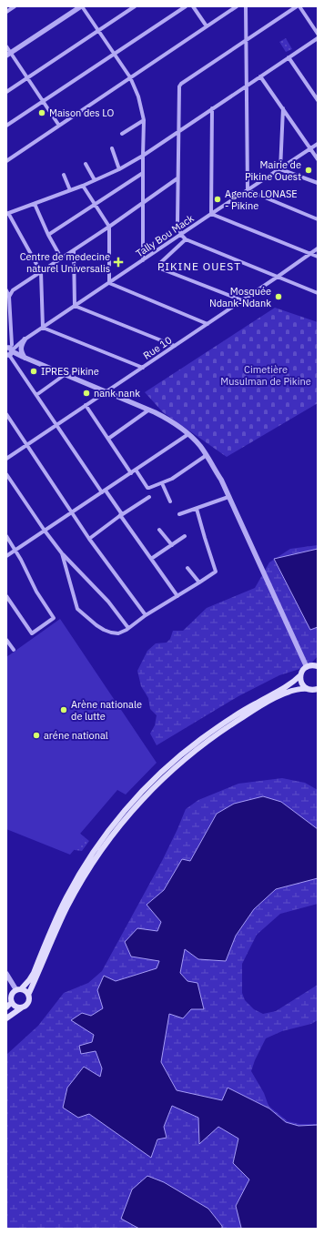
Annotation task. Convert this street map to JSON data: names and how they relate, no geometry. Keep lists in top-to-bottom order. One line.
{"streets":{"street":["Tally Bou Mack","Rue 10"]},"districts":["PIKINE OUEST"],"parks":["Cimetière Musulman de Pikine"],"places":{"other":["Maison des LO","Mairie de Pikine Ouest","Agence LONASE - Pikine","Mosquée Ndank-Ndank","IPRES Pikine","nank nank","Arène nationale de lutte","aréne national"],"health":["Centre de medecine naturel Universalis"]}}
